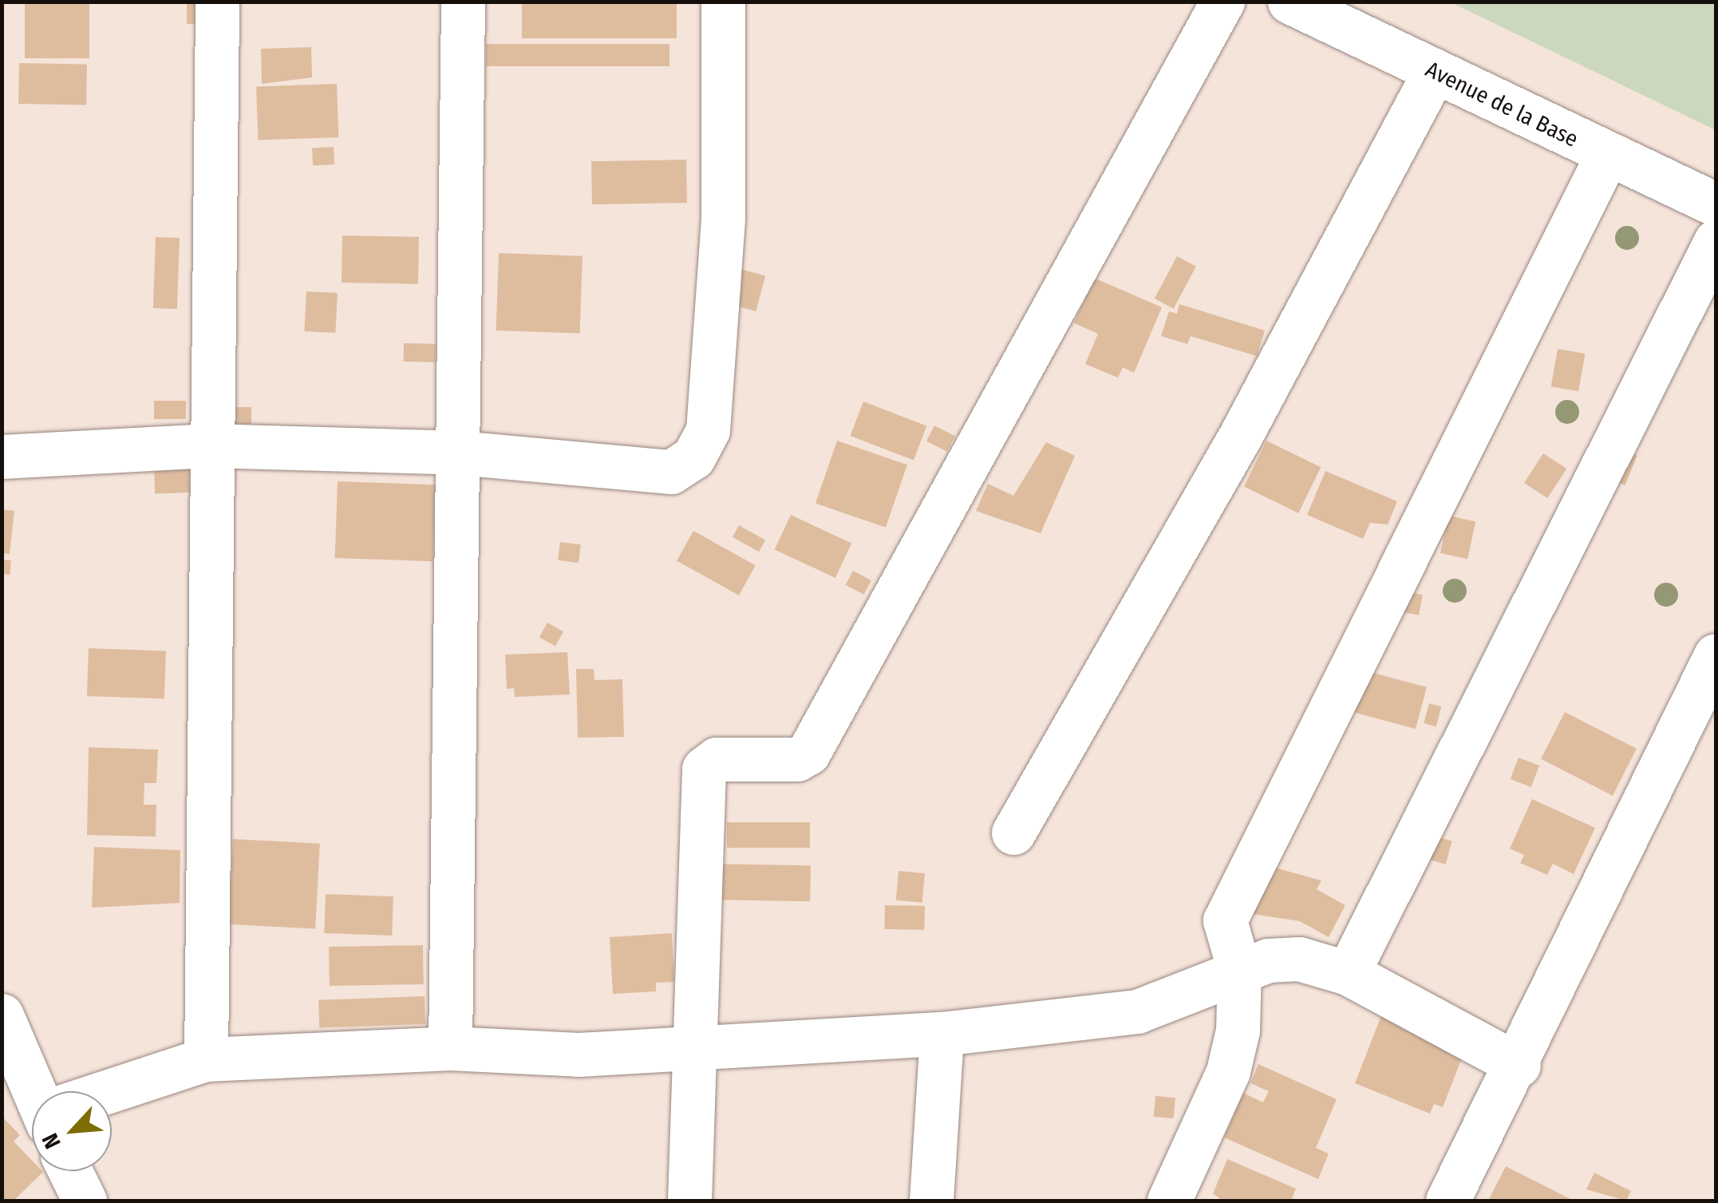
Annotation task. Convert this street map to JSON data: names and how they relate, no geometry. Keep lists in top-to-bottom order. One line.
{"streets":{"street":["Avenue de la Base"]},"north":"bottom left"}
